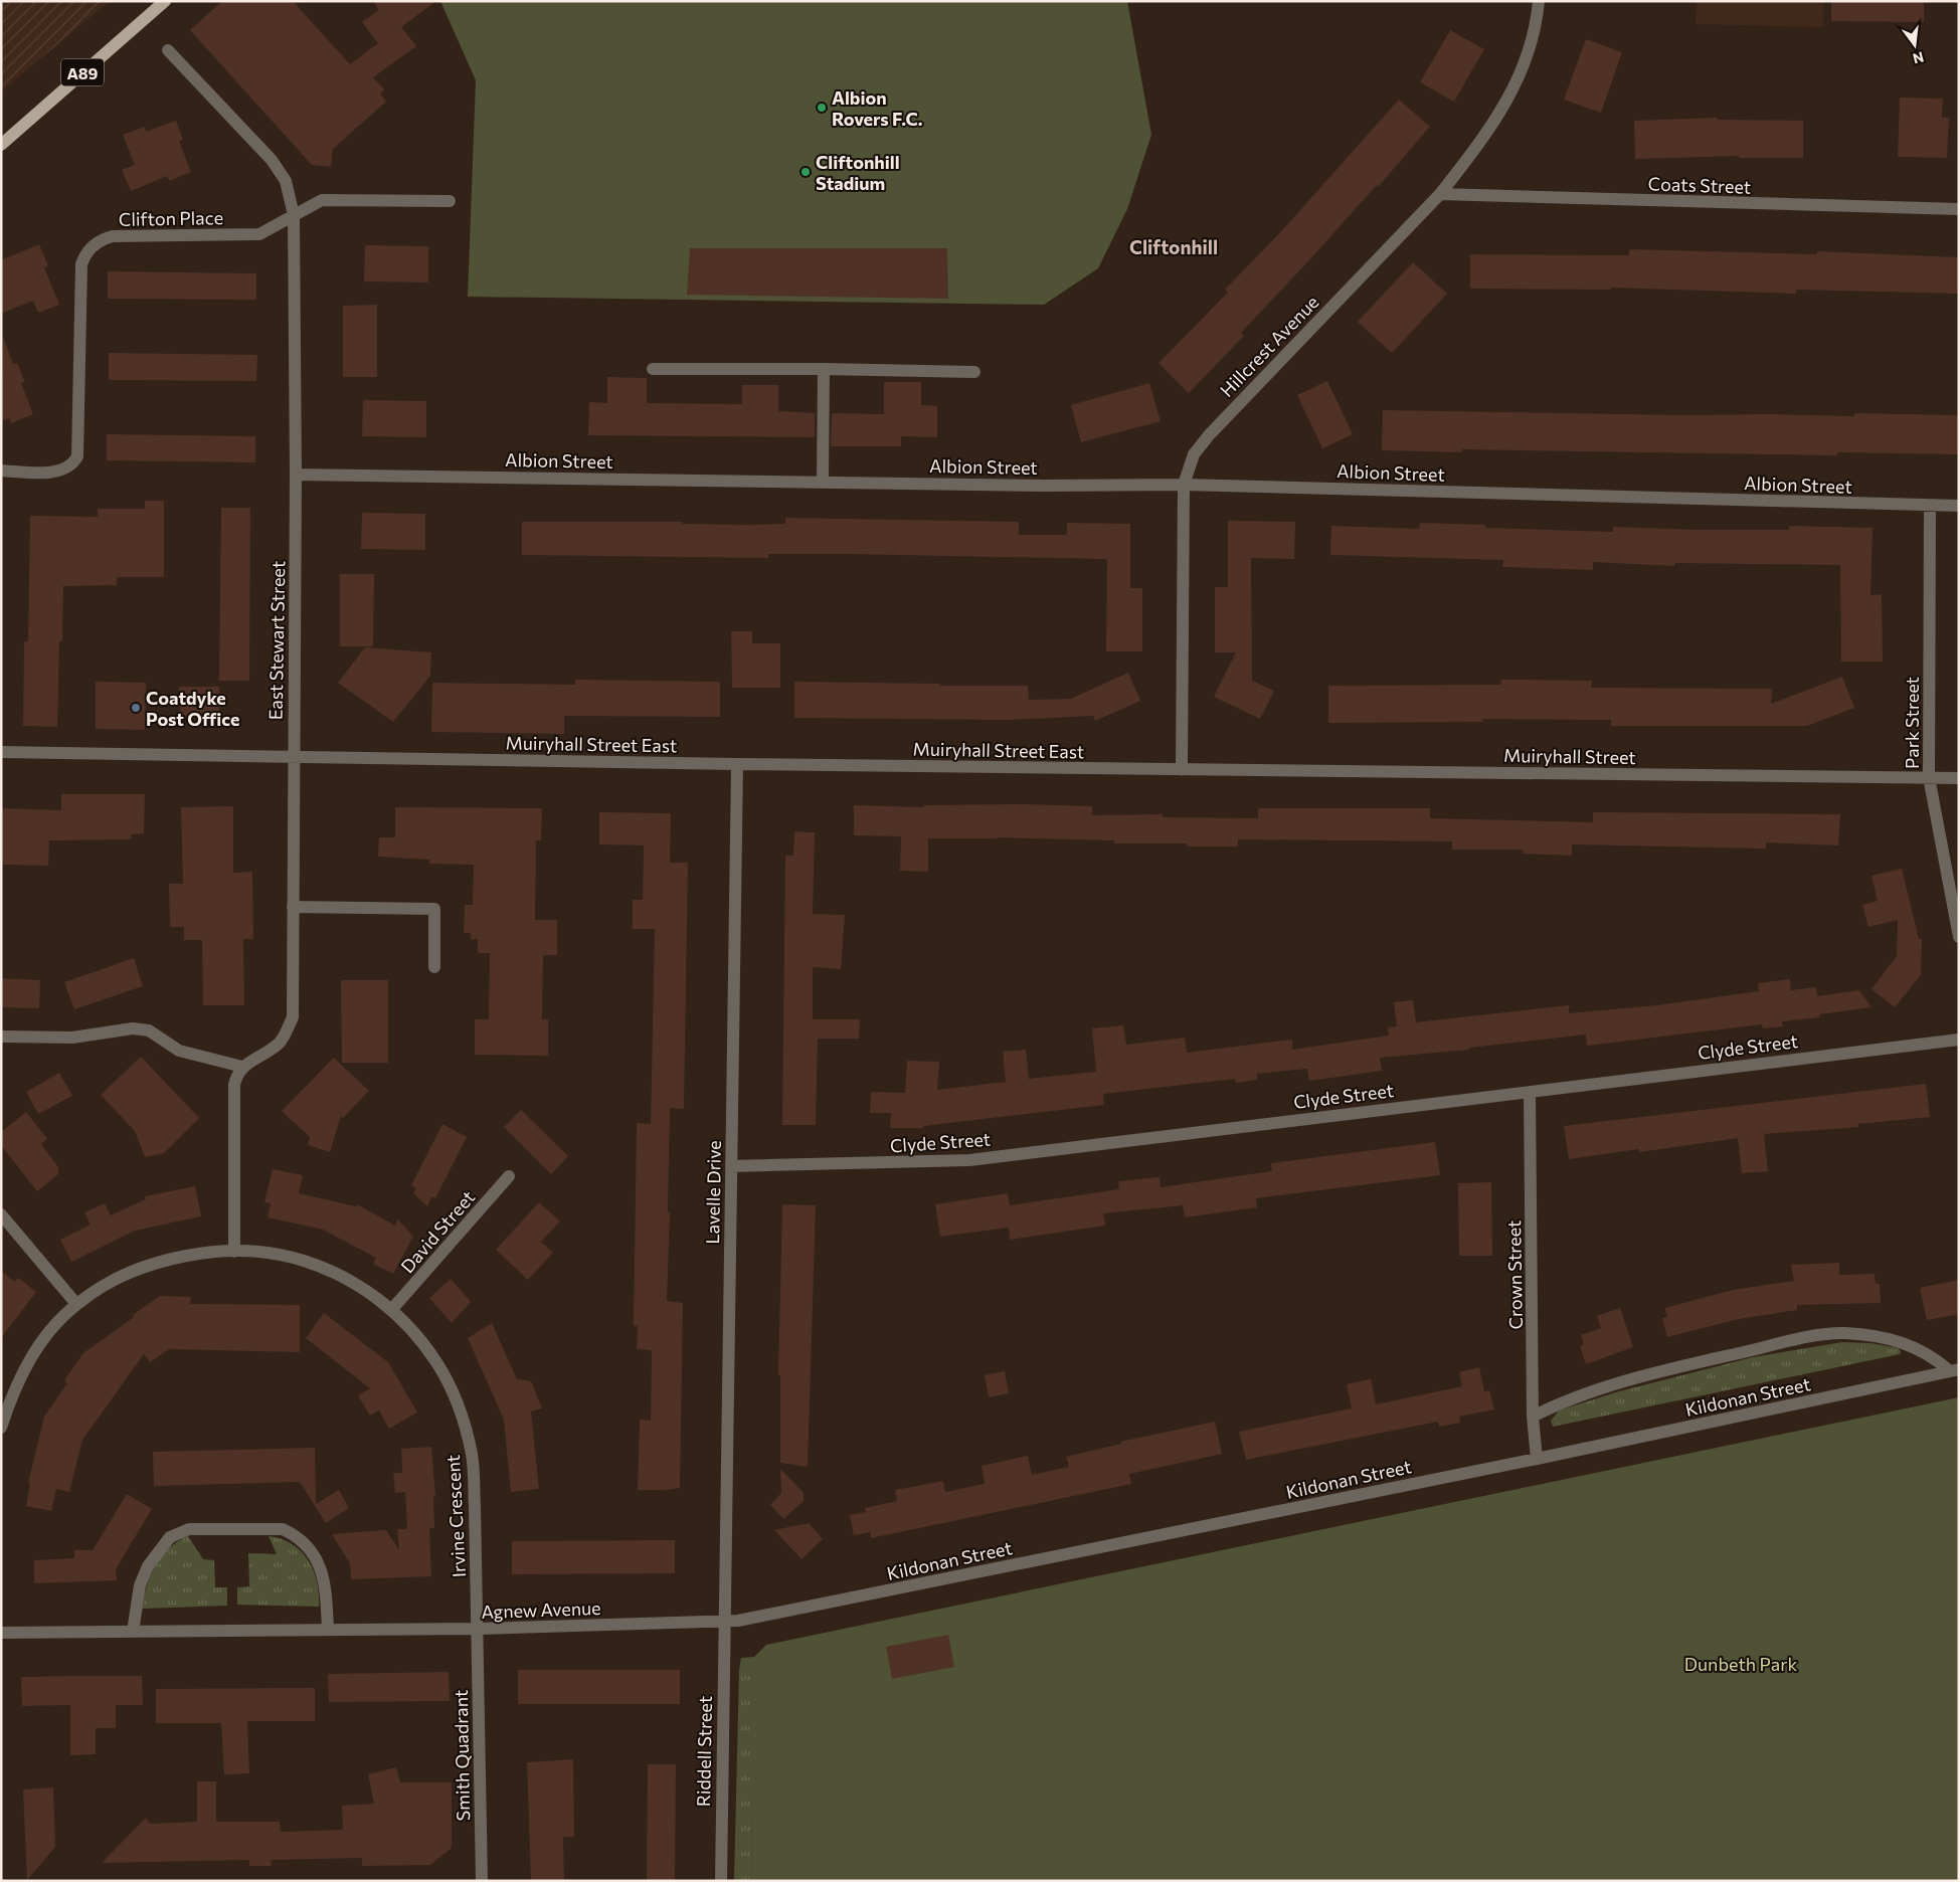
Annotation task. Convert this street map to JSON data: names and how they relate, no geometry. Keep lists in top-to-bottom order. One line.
{"streets":{"main road":["A89"],"street":["Coats Street","Clifton Place","Hillcrest Avenue","Albion Street","East Stewart Street","Park Street","Muiryhall Street East","Muiryhall Street","Clyde Street","Lavelle Drive","David Street","Crown Street","Kildonan Street","Irvine Crescent","Agnew Avenue","Riddell Street","Smith Quadrant"]},"crossings":[["Coats Street","Hillcrest Avenue"],["Clifton Place","East Stewart Street"],["Hillcrest Avenue","Albion Street"],["Hillcrest Avenue","Muiryhall Street East"],["Hillcrest Avenue","Muiryhall Street"],["Albion Street","East Stewart Street"],["Albion Street","Park Street"],["East Stewart Street","Muiryhall Street East"],["Park Street","Muiryhall Street"],["Muiryhall Street East","Muiryhall Street"],["Muiryhall Street East","Lavelle Drive"],["Clyde Street","Lavelle Drive"],["Clyde Street","Crown Street"],["Lavelle Drive","Agnew Avenue"],["Lavelle Drive","Riddell Street"],["David Street","Irvine Crescent"],["Crown Street","Kildonan Street"],["Kildonan Street","Agnew Avenue"],["Irvine Crescent","Agnew Avenue"],["Irvine Crescent","Smith Quadrant"],["Agnew Avenue","Riddell Street"],["Agnew Avenue","Smith Quadrant"]],"districts":["Cliftonhill"],"parks":["Dunbeth Park"],"places":["Albion Rovers F.C.","Cliftonhill Stadium","Coatdyke Post Office"],"north":"bottom"}
